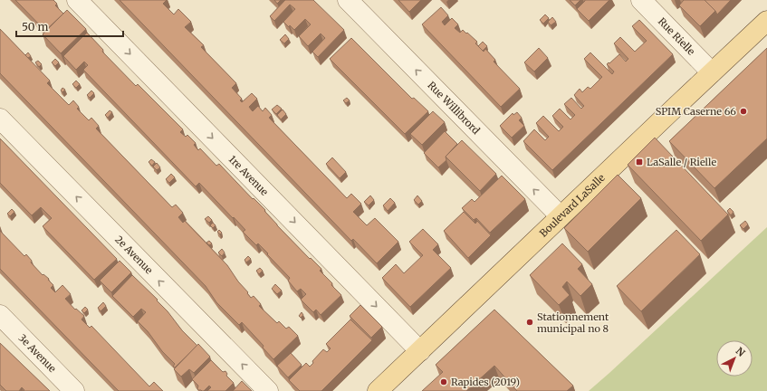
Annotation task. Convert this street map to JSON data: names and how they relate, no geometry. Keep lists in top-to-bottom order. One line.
{"streets":{"main road":["Boulevard LaSalle"],"street":["Rue Rielle","Rue Willibrord","1re Avenue","2e Avenue","3e Avenue"]},"crossings":[["Rue Rielle","Boulevard LaSalle"],["Rue Willibrord","Boulevard LaSalle"],["1re Avenue","Boulevard LaSalle"]],"one_way":["Rue Willibrord","1re Avenue","2e Avenue"],"places":{"other":["SPIM Caserne 66","Stationnement municipal no 8","Rapides (2019)"],"transit":["LaSalle / Rielle"]},"scale_bar":"50 m","north":"top right"}
